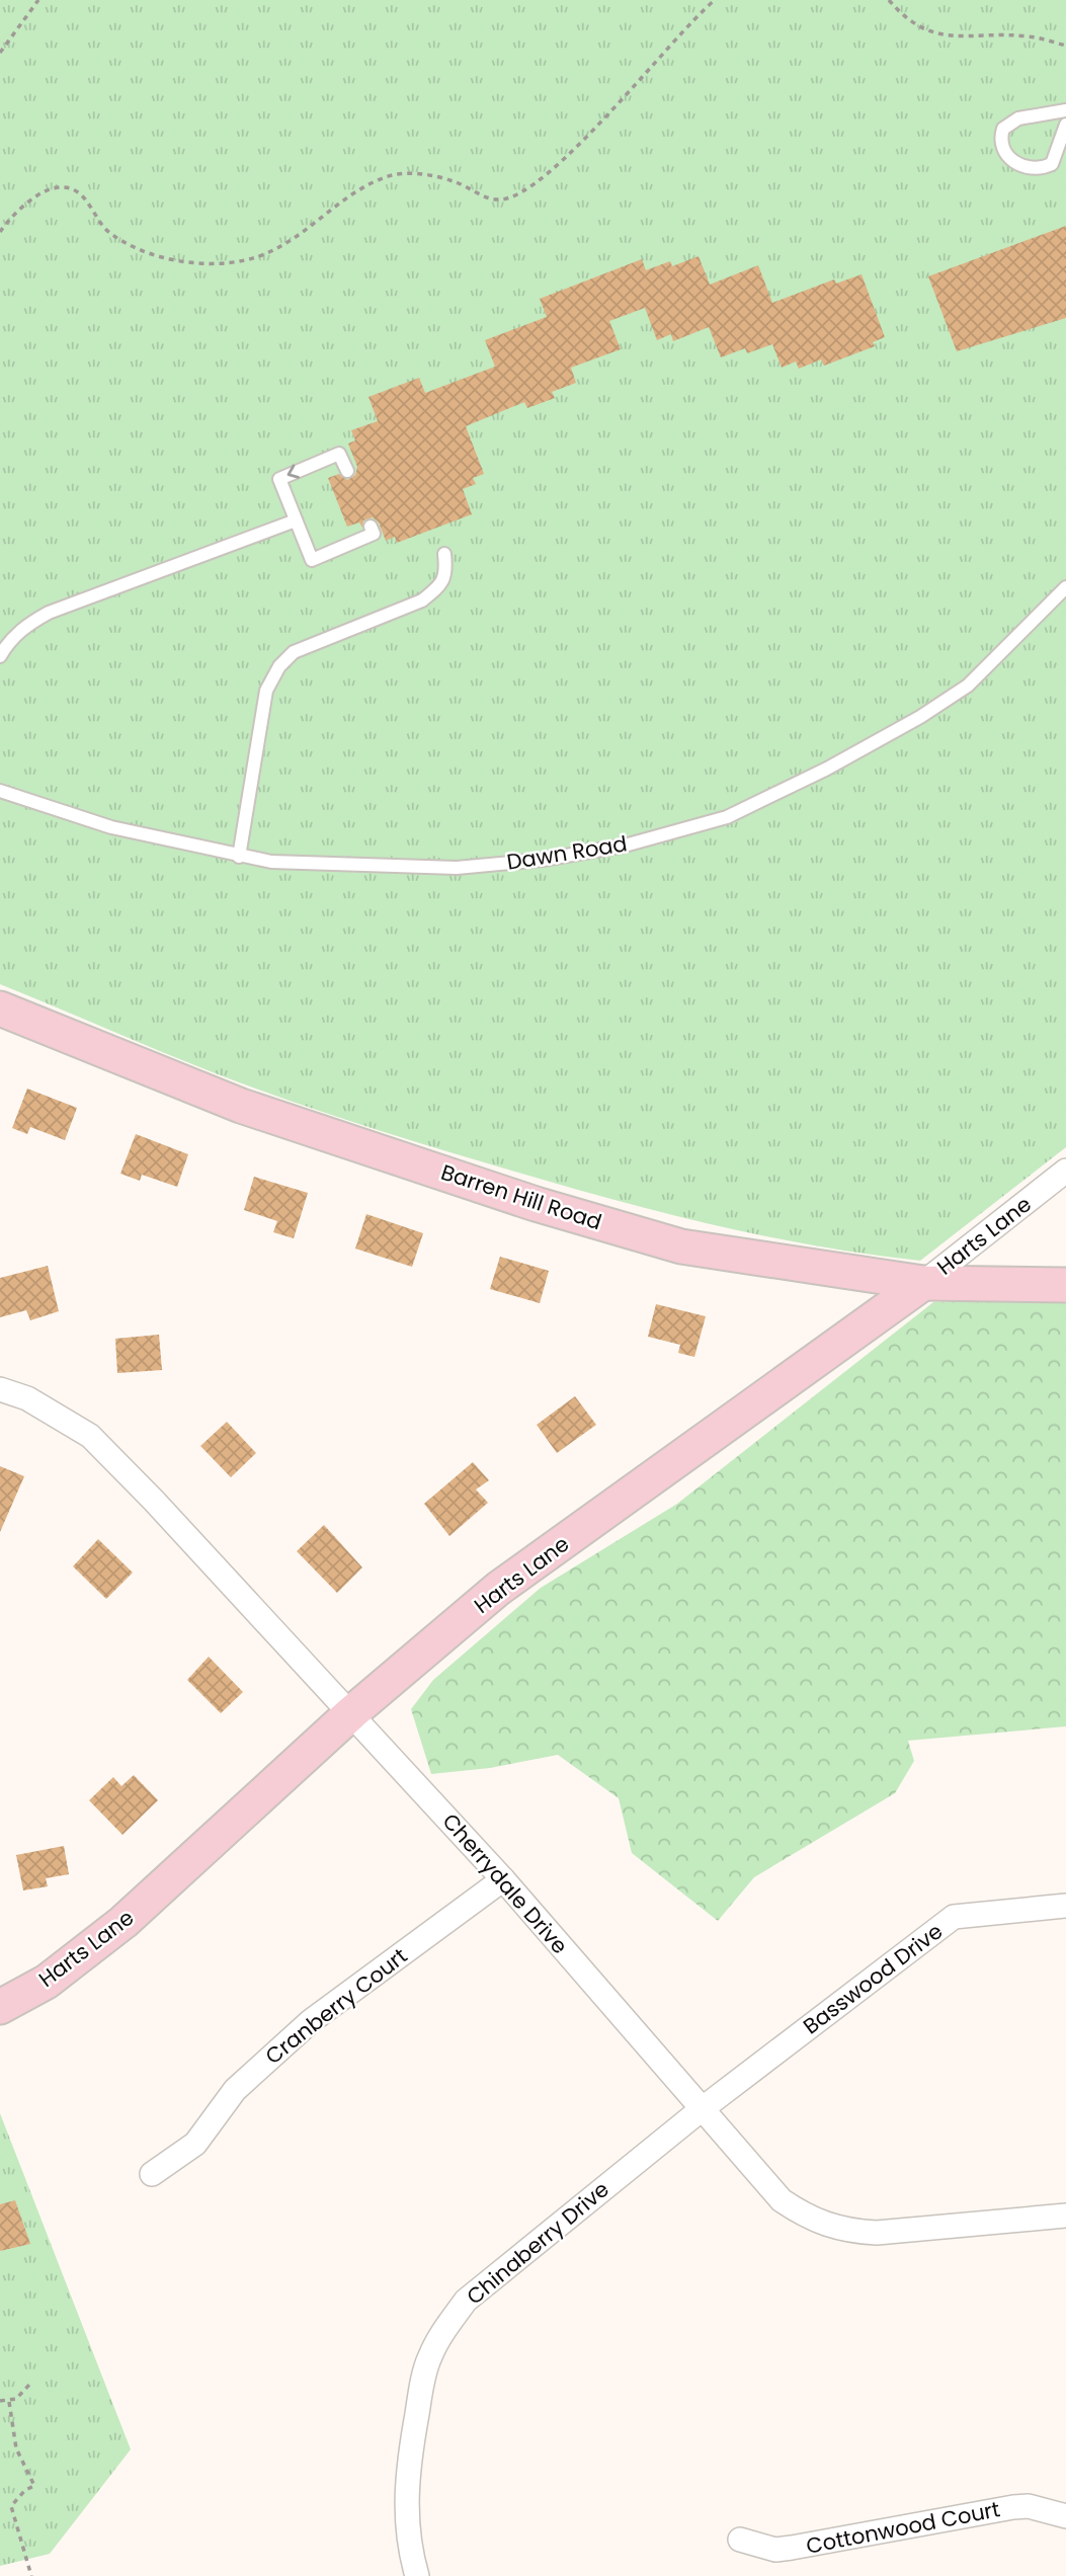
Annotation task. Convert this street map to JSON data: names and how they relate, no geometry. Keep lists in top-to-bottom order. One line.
{"streets":{"street":["Barren Hill Road","Harts Lane","Cherrydale Drive","Basswood Drive","Cranberry Court","Chinaberry Drive","Cottonwood Court"],"lane":["Dawn Road"]},"crossings":[["Barren Hill Road","Harts Lane"],["Harts Lane","Cherrydale Drive"],["Cherrydale Drive","Basswood Drive"],["Cherrydale Drive","Cranberry Court"],["Cherrydale Drive","Chinaberry Drive"],["Basswood Drive","Chinaberry Drive"]]}
